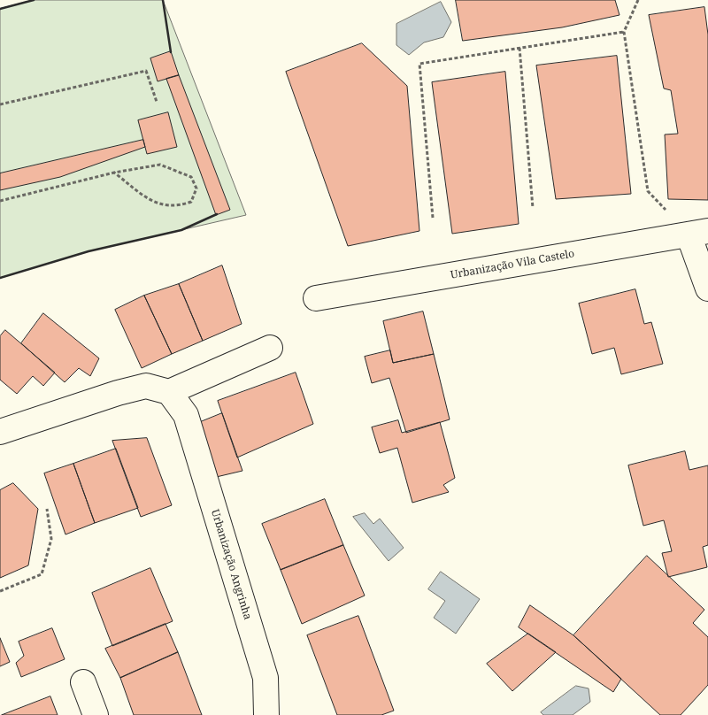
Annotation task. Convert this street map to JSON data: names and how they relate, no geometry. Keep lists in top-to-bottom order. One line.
{"streets":{"street":["Urbanização Vila Castelo","Urbanização Angrinha"]}}
